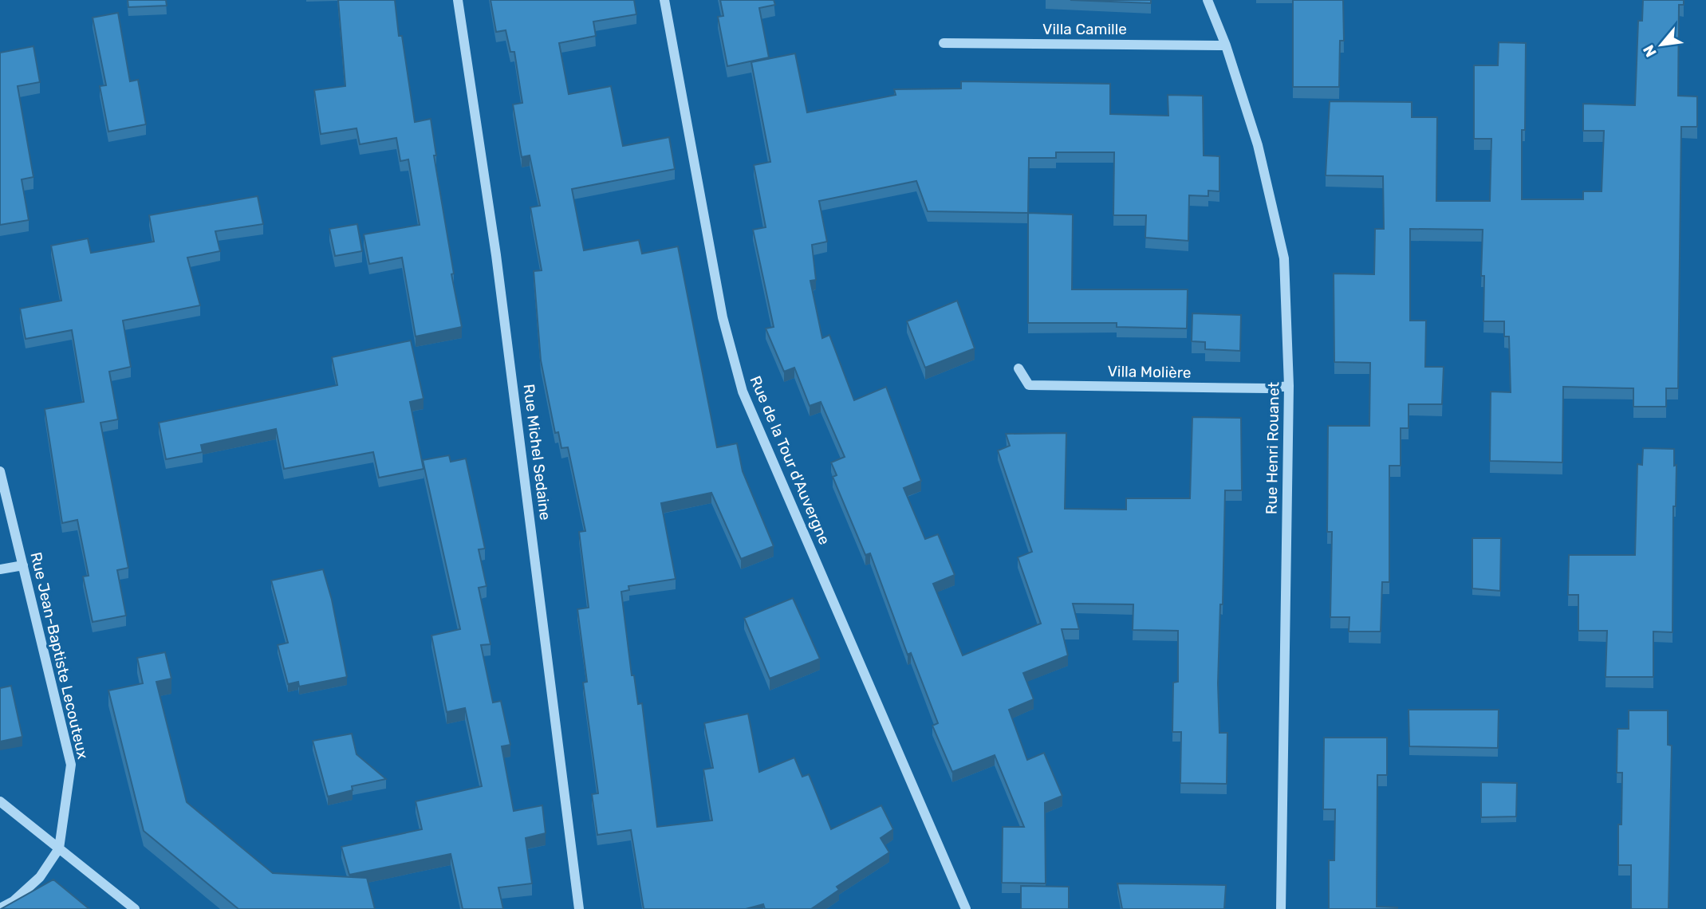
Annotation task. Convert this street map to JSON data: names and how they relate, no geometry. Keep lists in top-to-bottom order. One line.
{"streets":{"street":["Villa Camille","Villa Molière","Rue Henri Rouanet","Rue Michel Sedaine","Rue de la Tour d'Auvergne","Rue Jean-Baptiste Lecouteux"]},"crossings":[["Villa Camille","Rue Henri Rouanet"],["Villa Molière","Rue Henri Rouanet"]],"north":"bottom left"}
